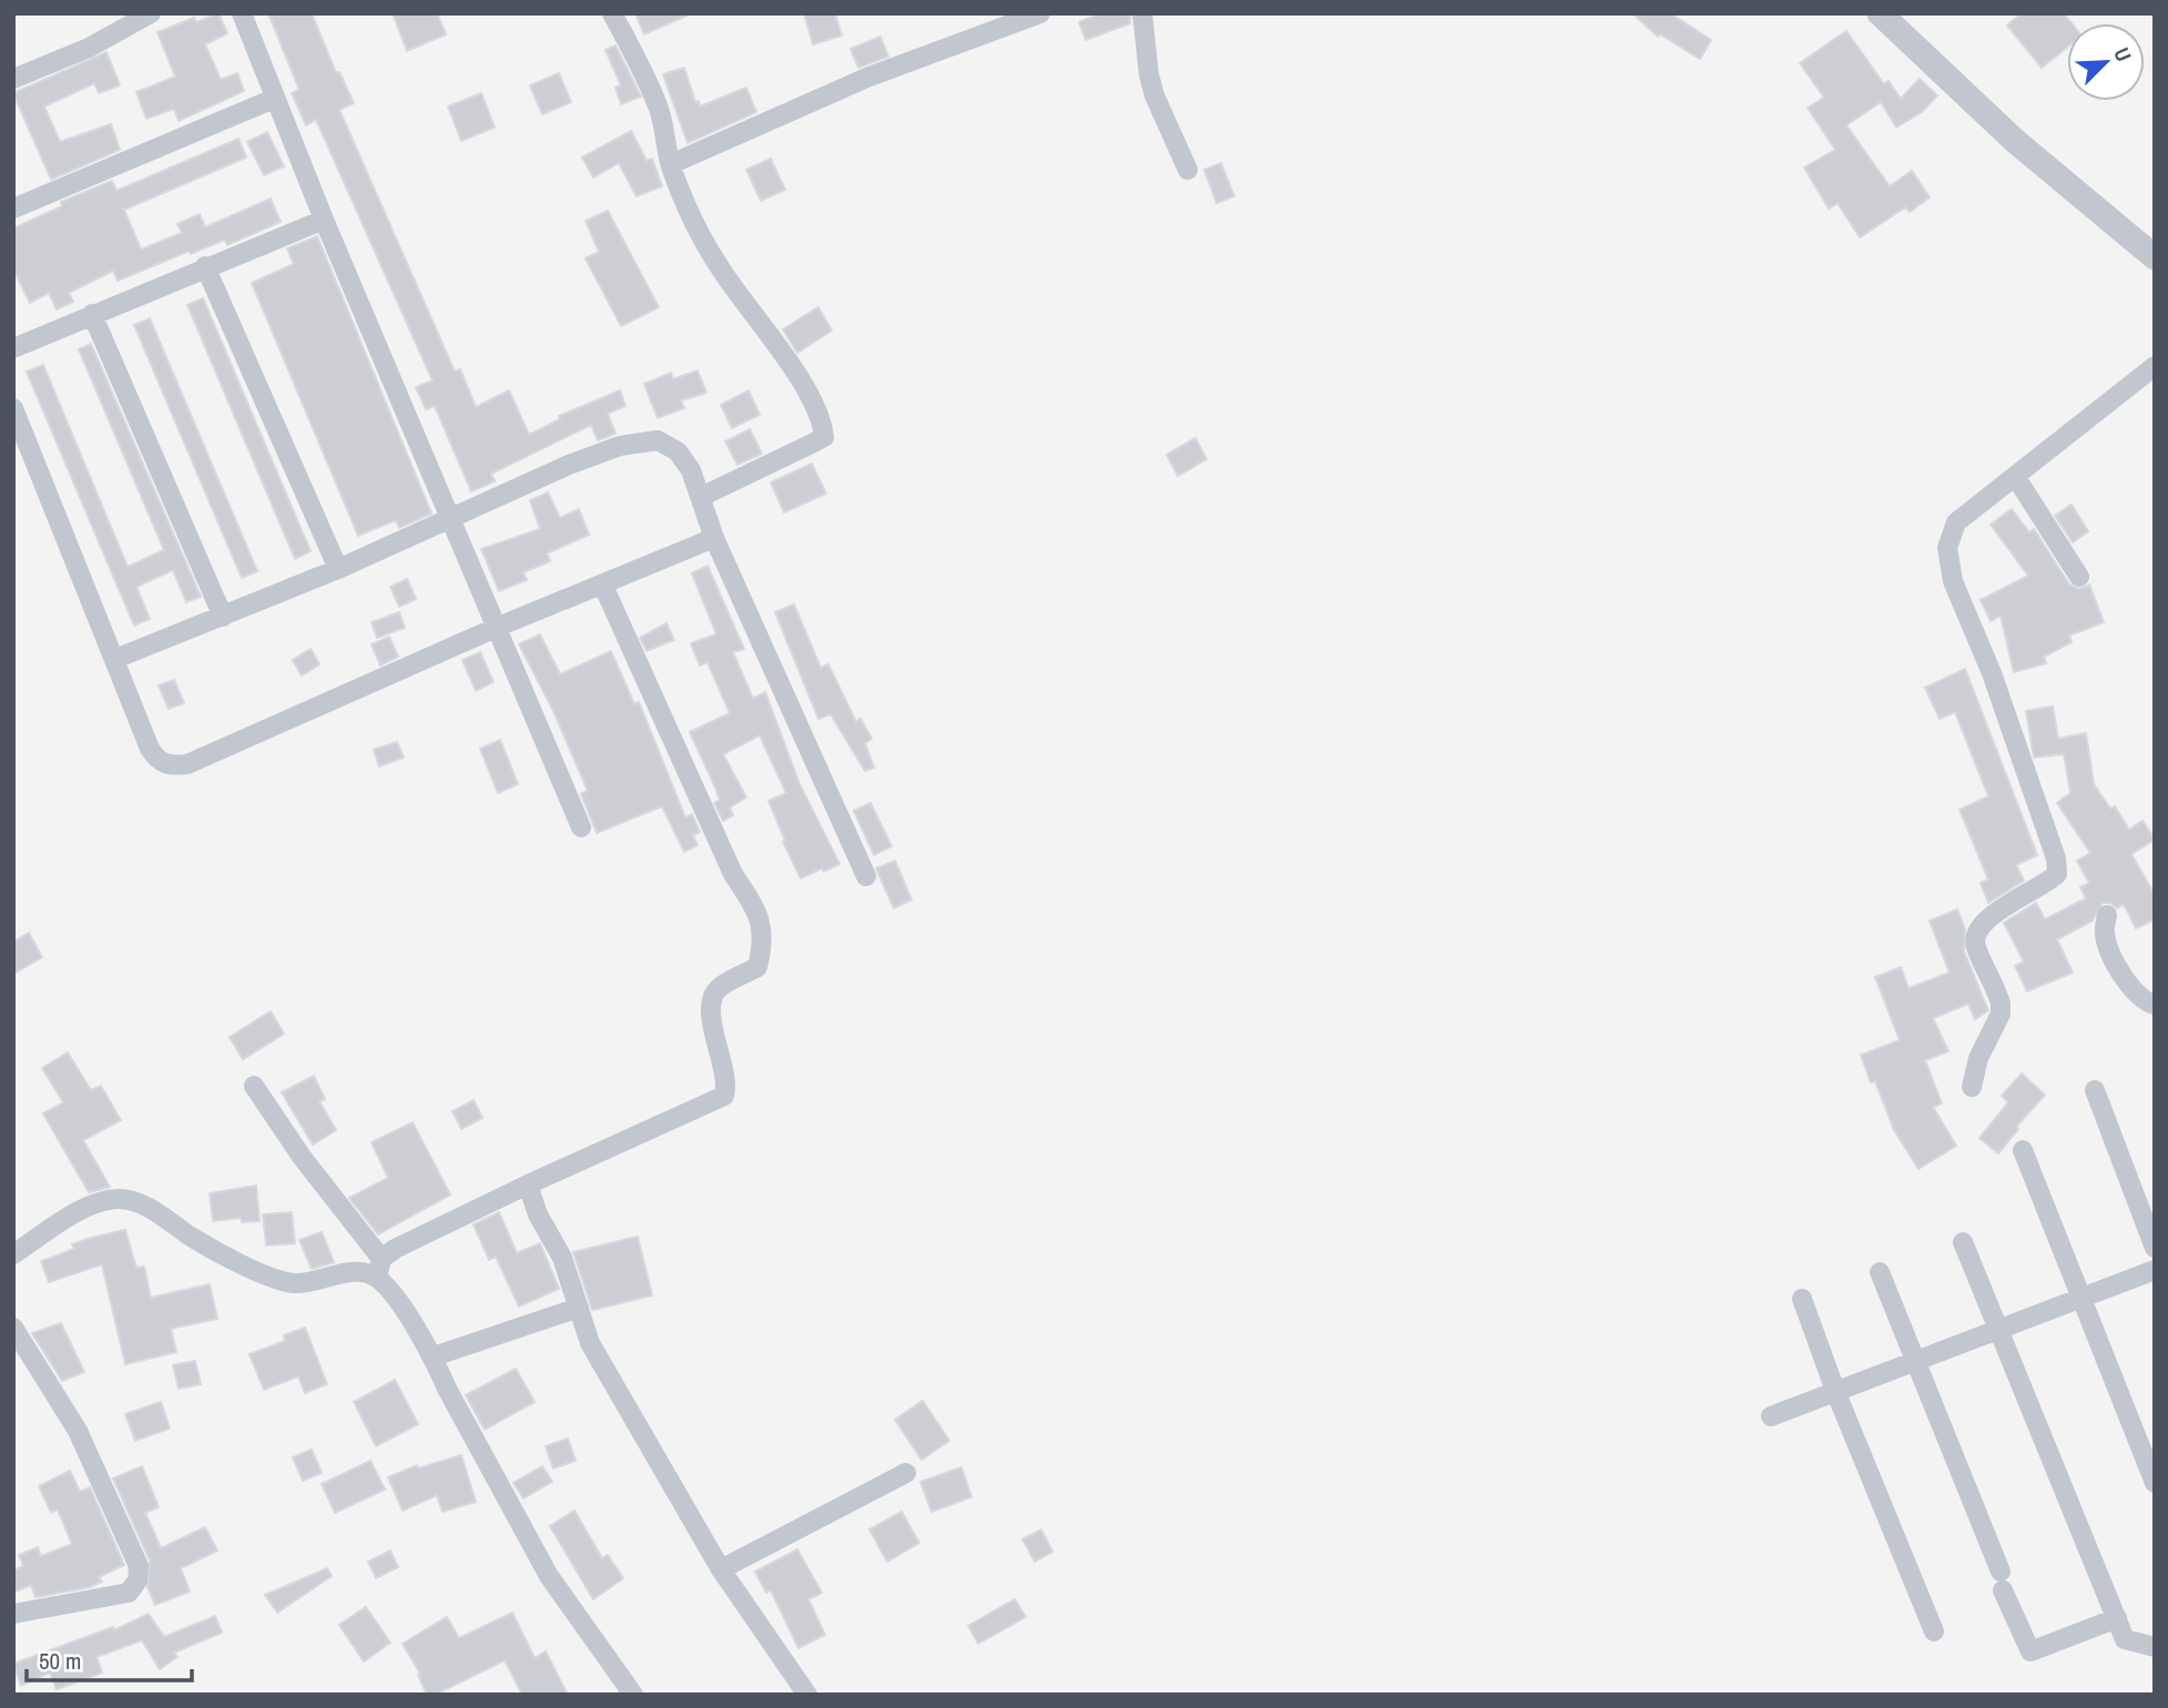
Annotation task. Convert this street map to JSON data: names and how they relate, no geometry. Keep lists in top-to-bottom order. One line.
{"scale_bar":"50 m","north":"top right"}
